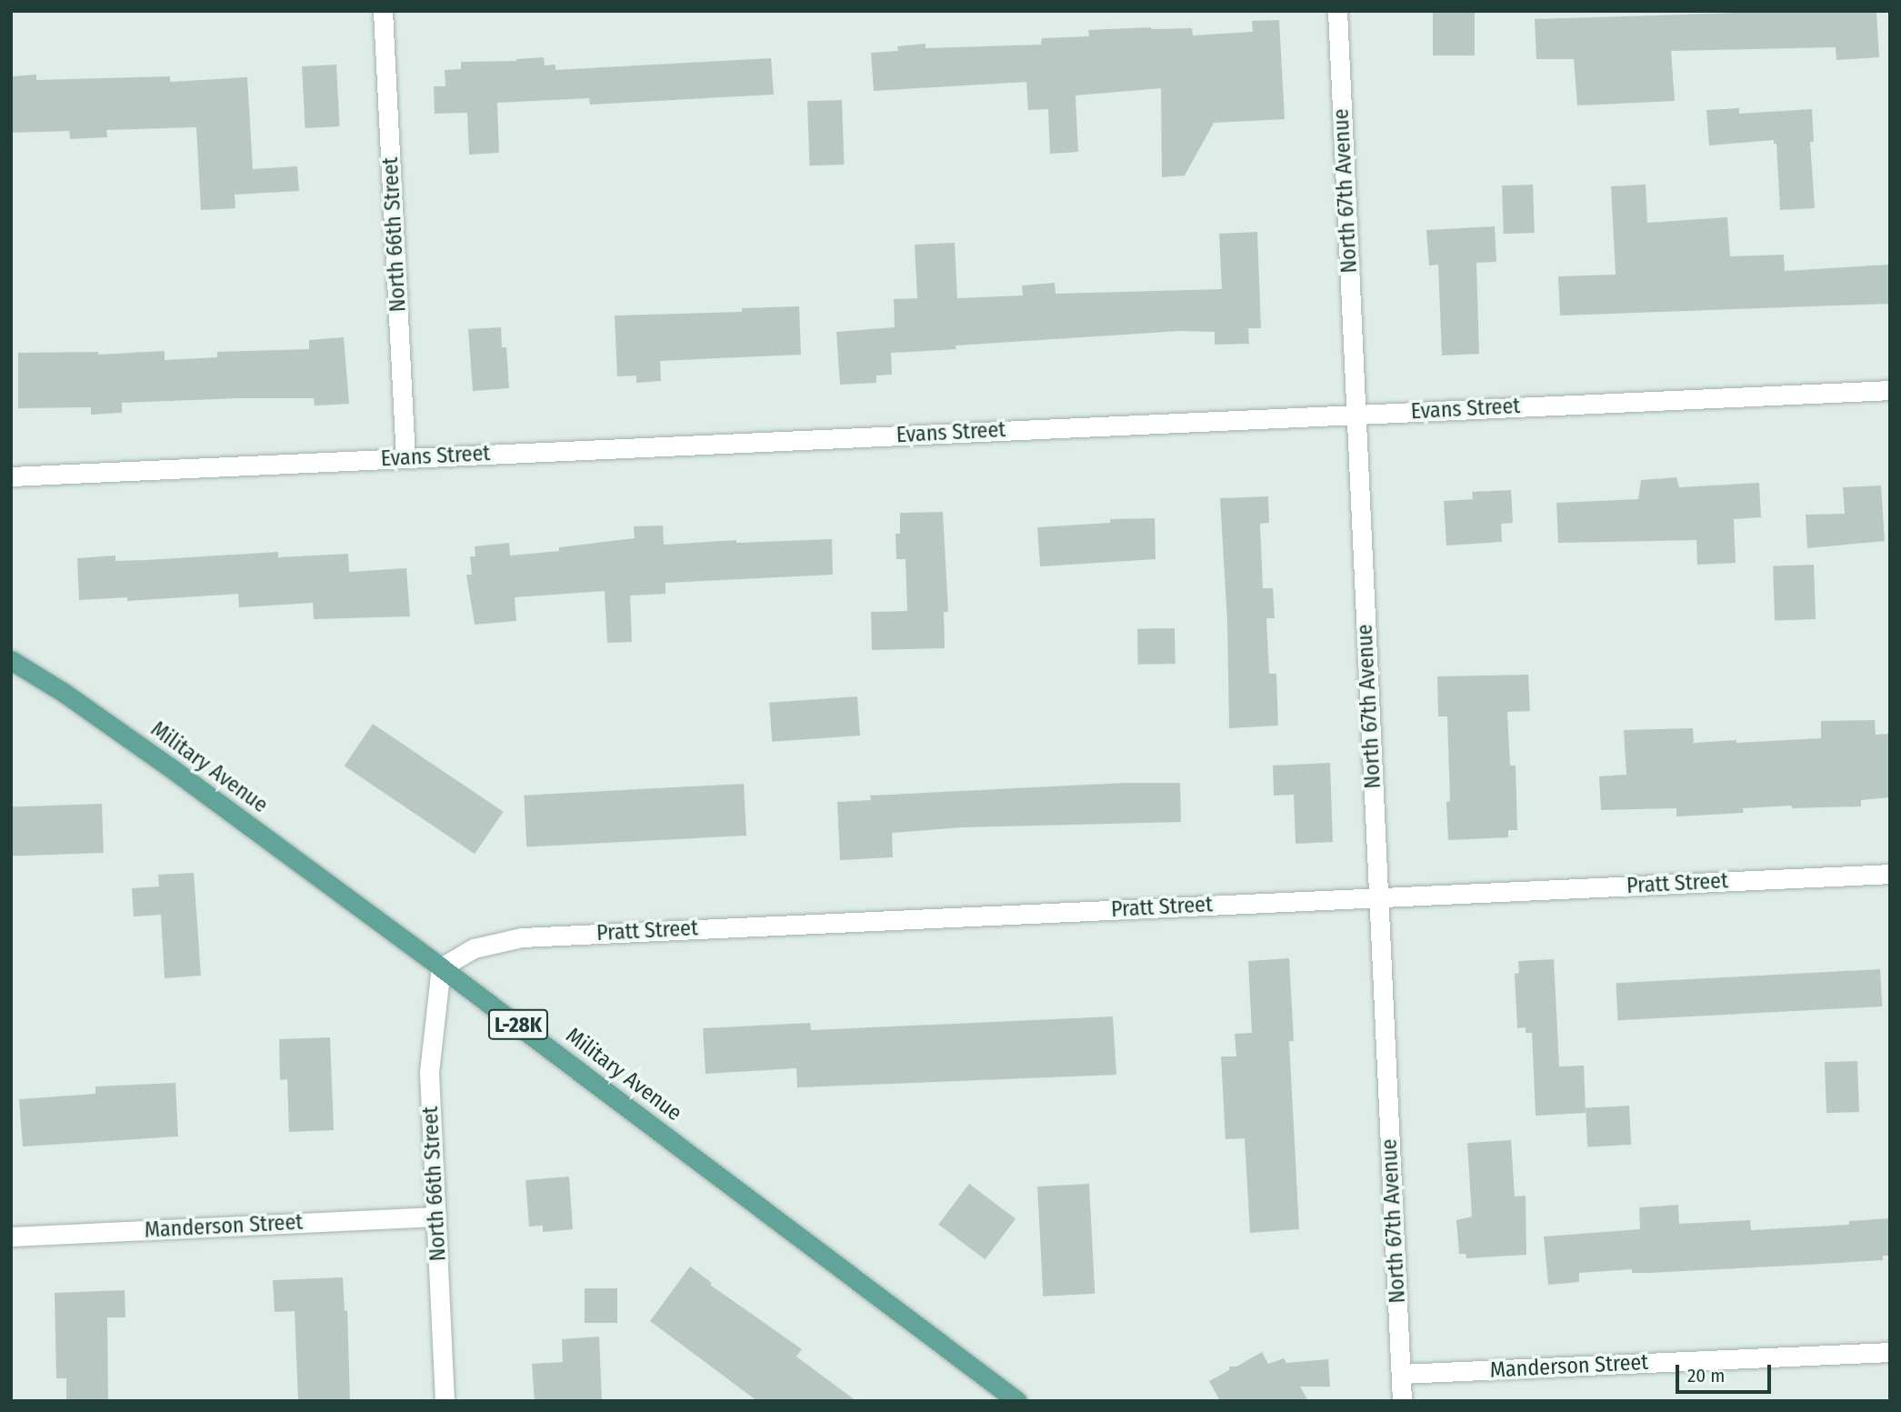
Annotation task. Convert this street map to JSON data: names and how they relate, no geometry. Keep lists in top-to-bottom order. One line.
{"streets":{"main road":["Military Avenue","L-28K"],"street":["North 67th Avenue","North 66th Street","Evans Street","Pratt Street","Manderson Street"]},"crossings":[["North 67th Avenue","Evans Street"],["North 67th Avenue","Pratt Street"],["North 67th Avenue","Manderson Street"],["North 66th Street","Evans Street"],["North 66th Street","Military Avenue"],["North 66th Street","Pratt Street"],["North 66th Street","Manderson Street"],["Military Avenue","Pratt Street"]],"scale_bar":"20 m"}
